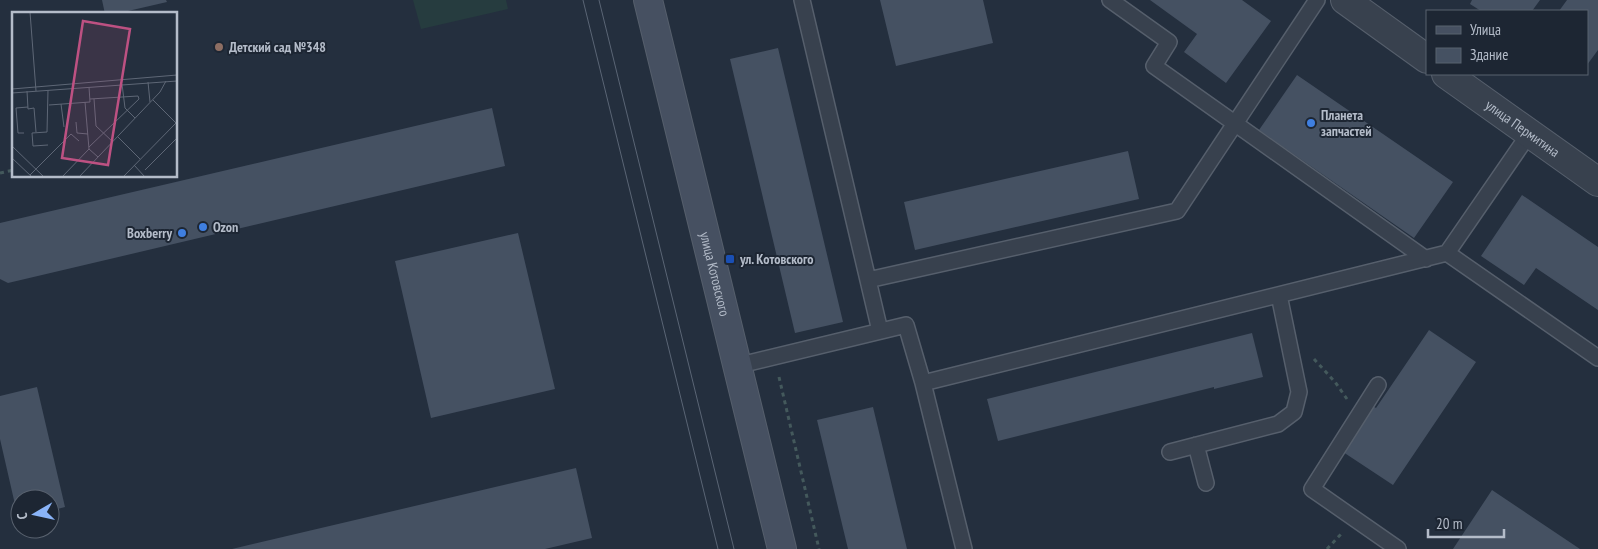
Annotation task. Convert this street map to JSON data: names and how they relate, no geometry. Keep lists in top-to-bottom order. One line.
{"streets":{"main road":["улица Котовского"],"street":["улица Пермитина"]},"places":{"other":["Детский сад №348","Планета запчастей","Ozon","Boxberry"],"transit":["ул. Котовского"]},"legend":["Улица","Здание"],"scale_bar":"20 m","north":"left"}
